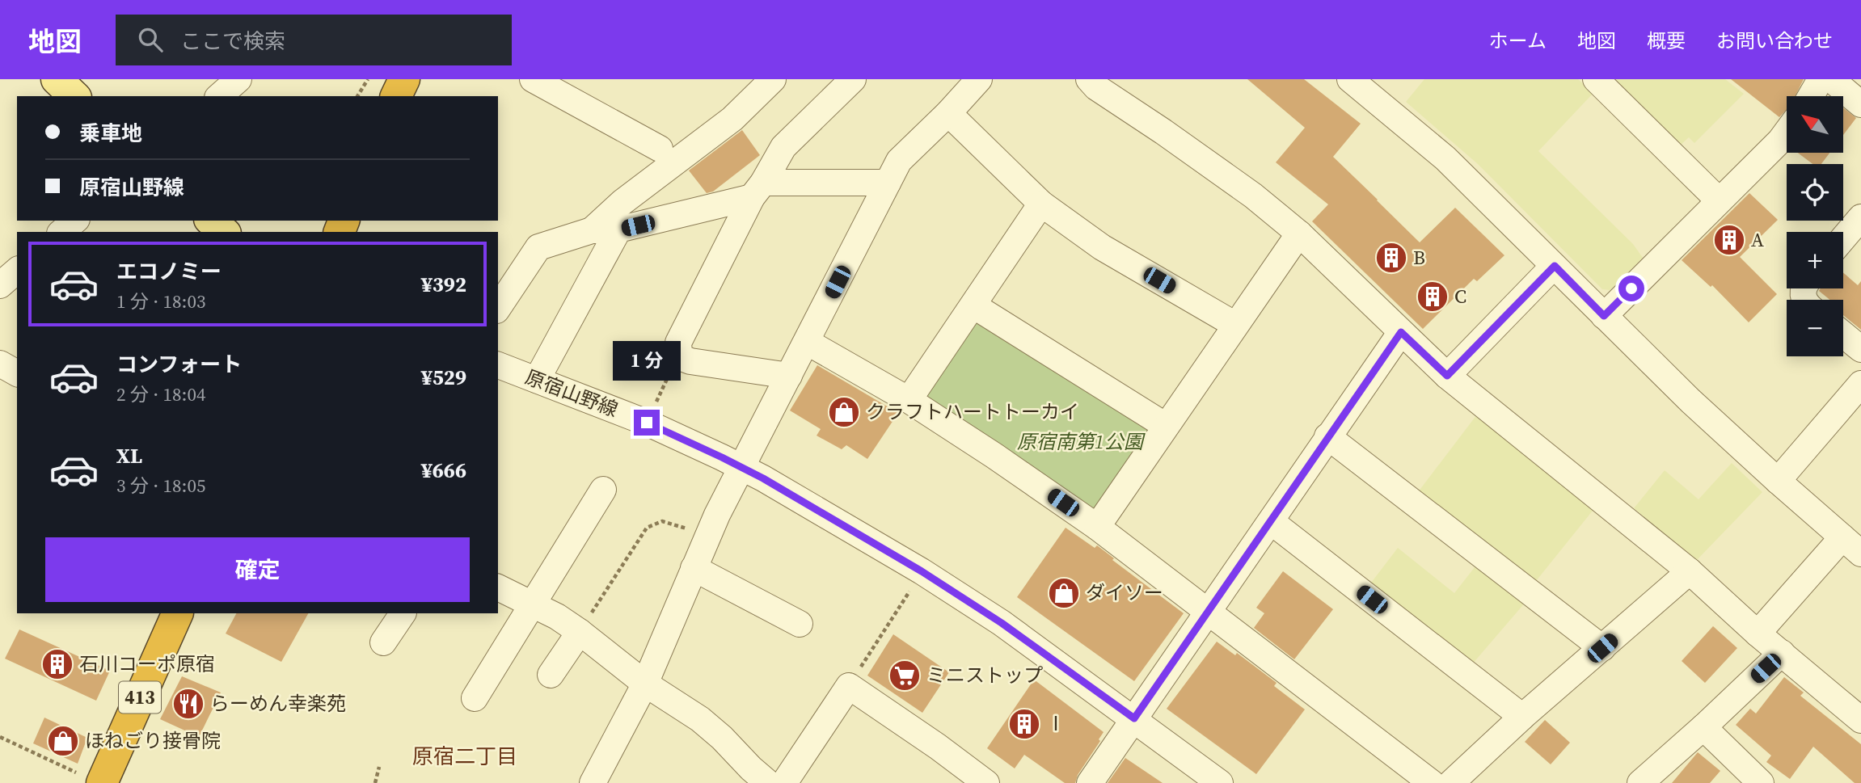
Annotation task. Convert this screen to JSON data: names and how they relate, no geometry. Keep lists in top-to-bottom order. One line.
{"streets":{"highway":["413"],"street":["原宿山野線"]},"districts":["原宿二丁目"],"parks":["原宿南第1公園"],"places":{"building":["A","B","C","石川コーポ原宿","Ⅰ"],"shop":["クラフトハートトーカイ","ダイソー","ほねごり接骨院"],"supermarket":["ミニストップ"],"restaurant":["らーめん幸楽苑"]},"north":"top left","page":{"header":"地図","search":"ここで検索","nav":["ホーム","地図","概要","お問い合わせ"],"map_buttons":["+","−"],"banner":["乗車地","原宿山野線"],"list":[{"name":"エコノミー","note":"1 分 · 18:03","value":"¥392"},{"name":"コンフォート","note":"2 分 · 18:04","value":"¥529"},{"name":"XL","note":"3 分 · 18:05","value":"¥666"}],"bubble":"1 分","buttons":"確定"}}
